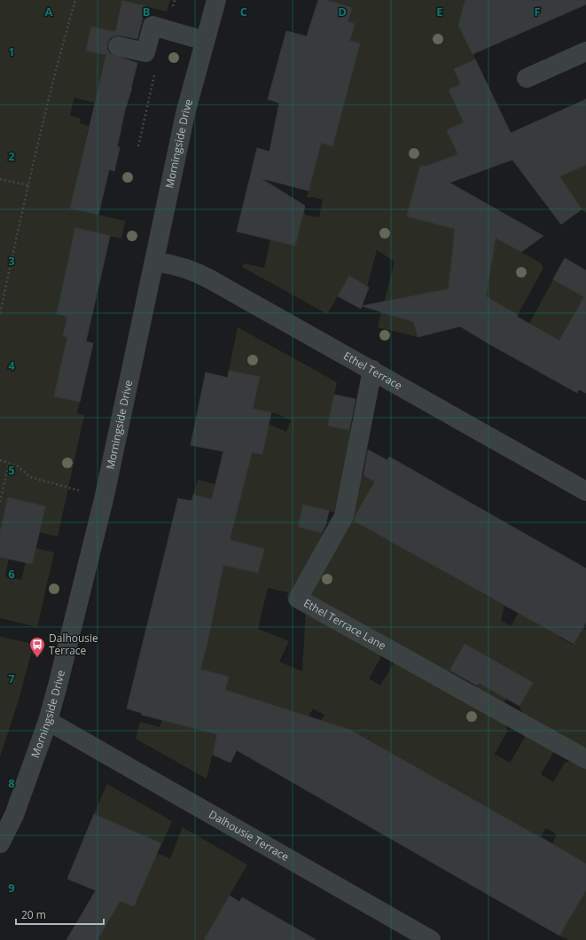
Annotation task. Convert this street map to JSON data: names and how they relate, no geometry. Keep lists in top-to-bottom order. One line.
{"streets":{"street":["Morningside Drive","Ethel Terrace","Ethel Terrace Lane","Dalhousie Terrace"]},"crossings":[["Morningside Drive","Ethel Terrace"],["Morningside Drive","Dalhousie Terrace"],["Ethel Terrace","Ethel Terrace Lane"]],"places":{"bus stop":["Dalhousie Terrace"]},"scale_bar":"20 m","grid":{"columns":["A","B","C","D","E","F"],"rows":["1","2","3","4","5","6","7","8","9"]}}
